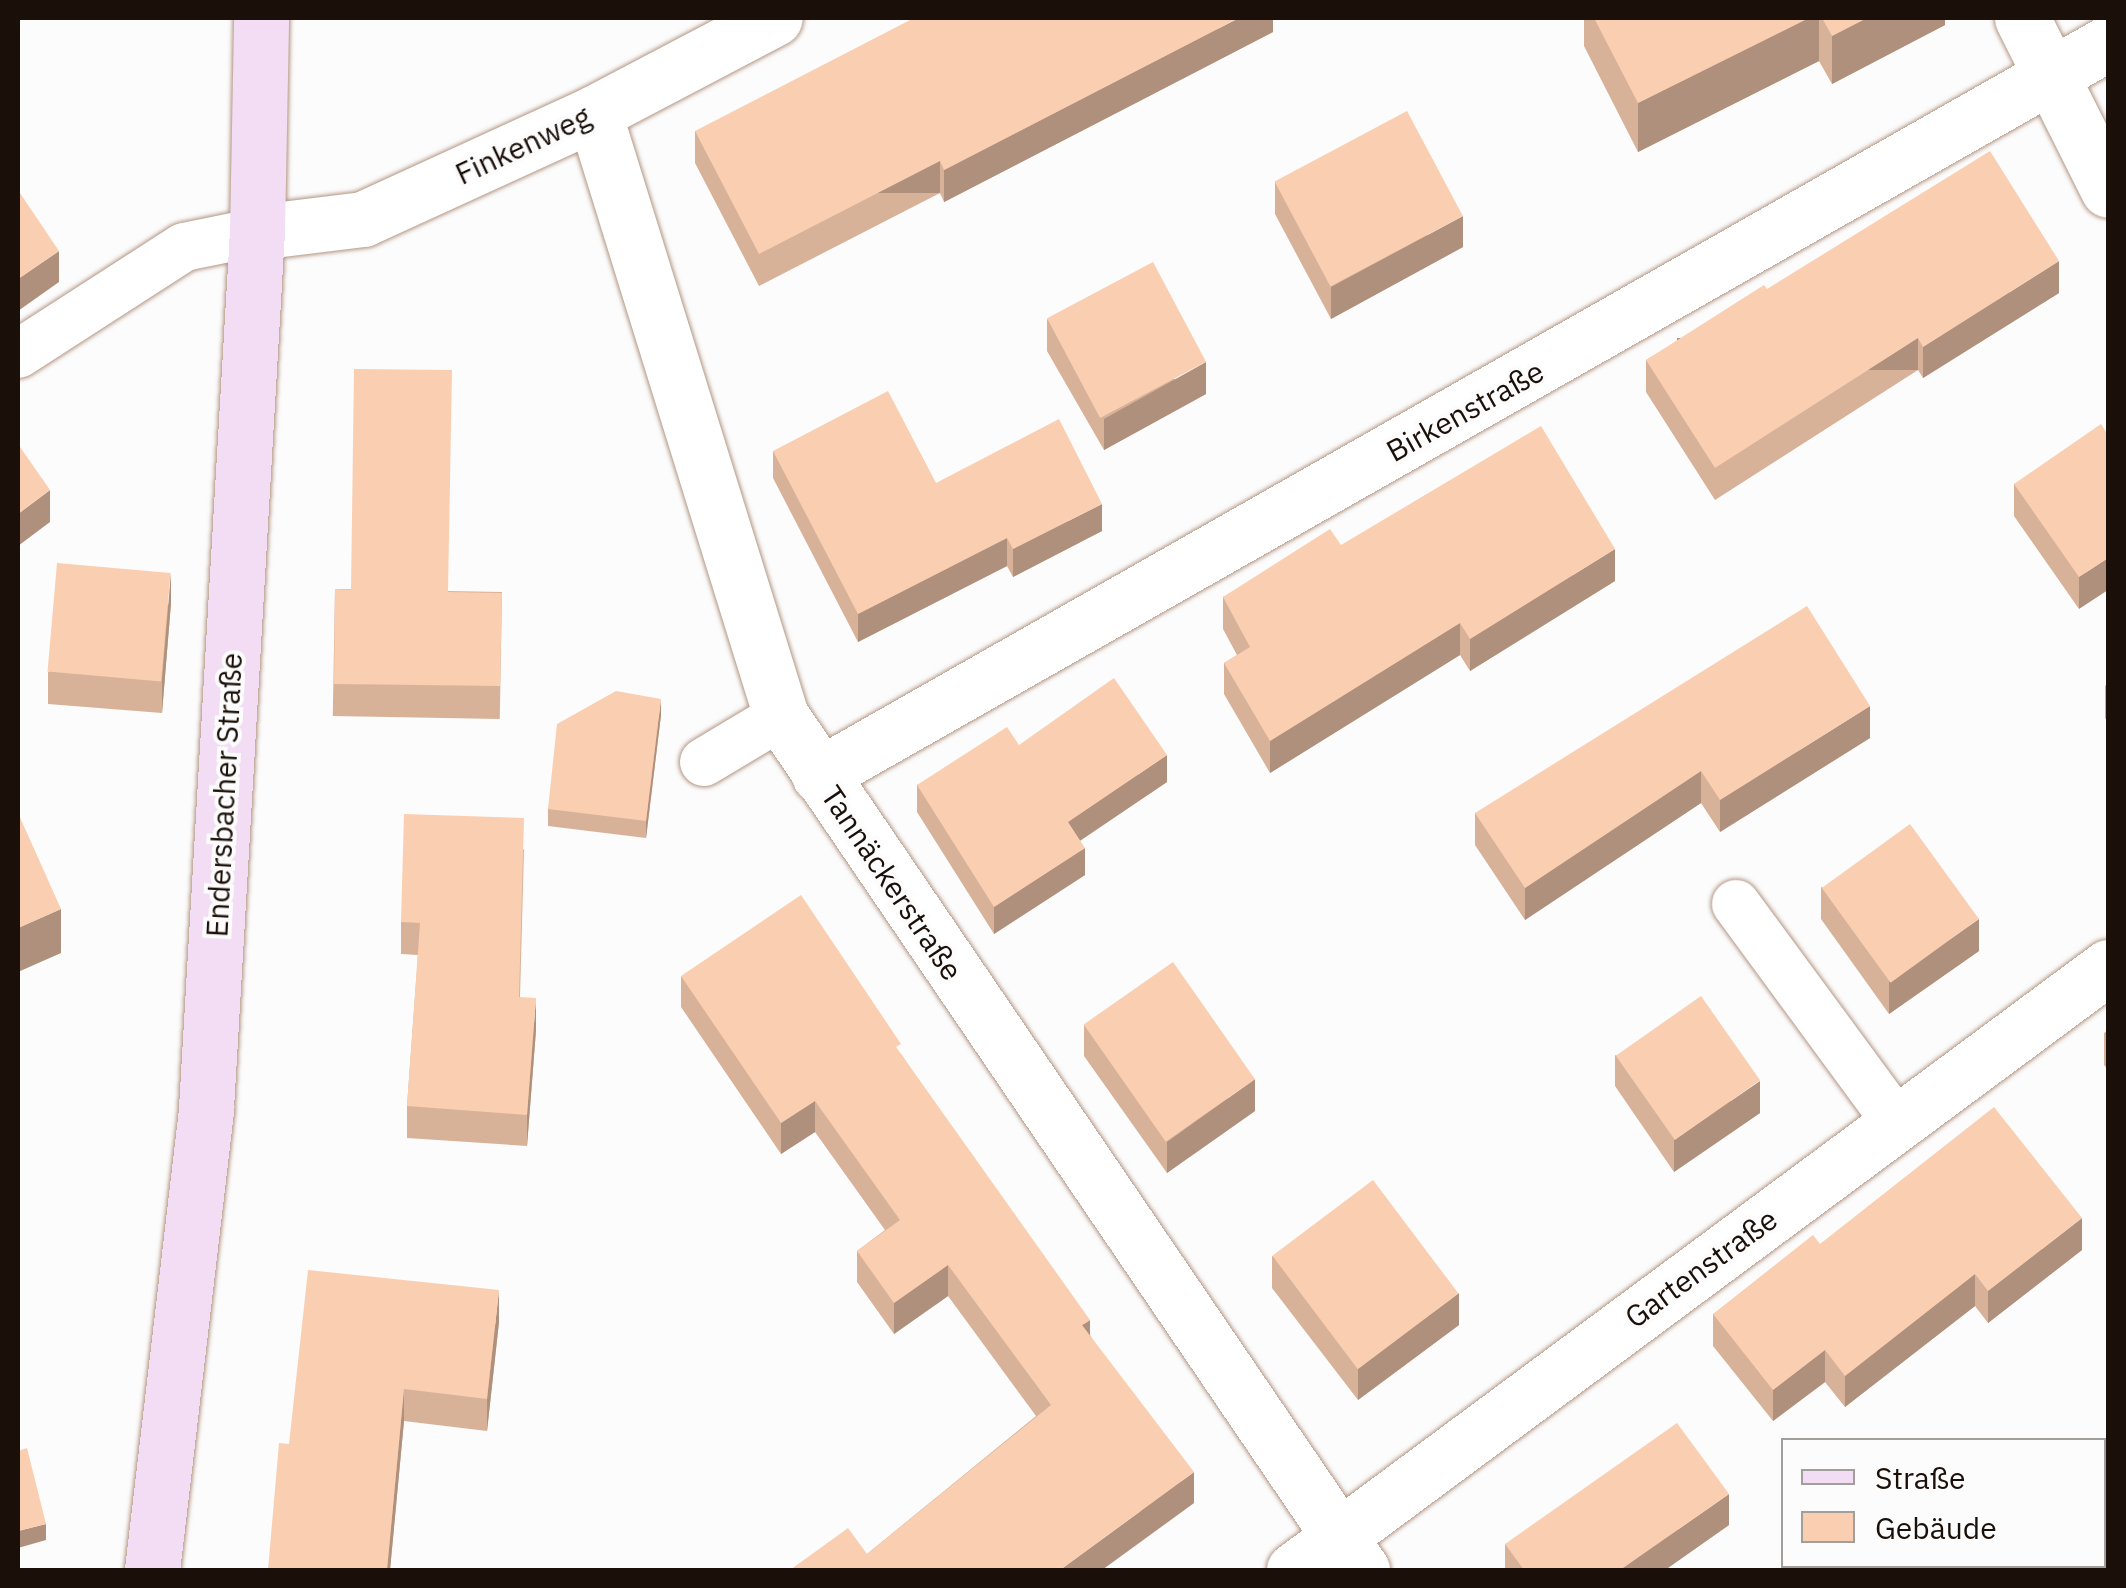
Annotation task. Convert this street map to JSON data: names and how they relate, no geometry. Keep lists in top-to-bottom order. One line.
{"streets":{"main road":["Endersbacher Straße"],"street":["Finkenweg","Birkenstraße","Tannäckerstraße","Gartenstraße"]},"crossings":[["Finkenweg","Endersbacher Straße"],["Finkenweg","Tannäckerstraße"],["Birkenstraße","Tannäckerstraße"],["Tannäckerstraße","Gartenstraße"]],"legend":["Straße","Gebäude"]}
